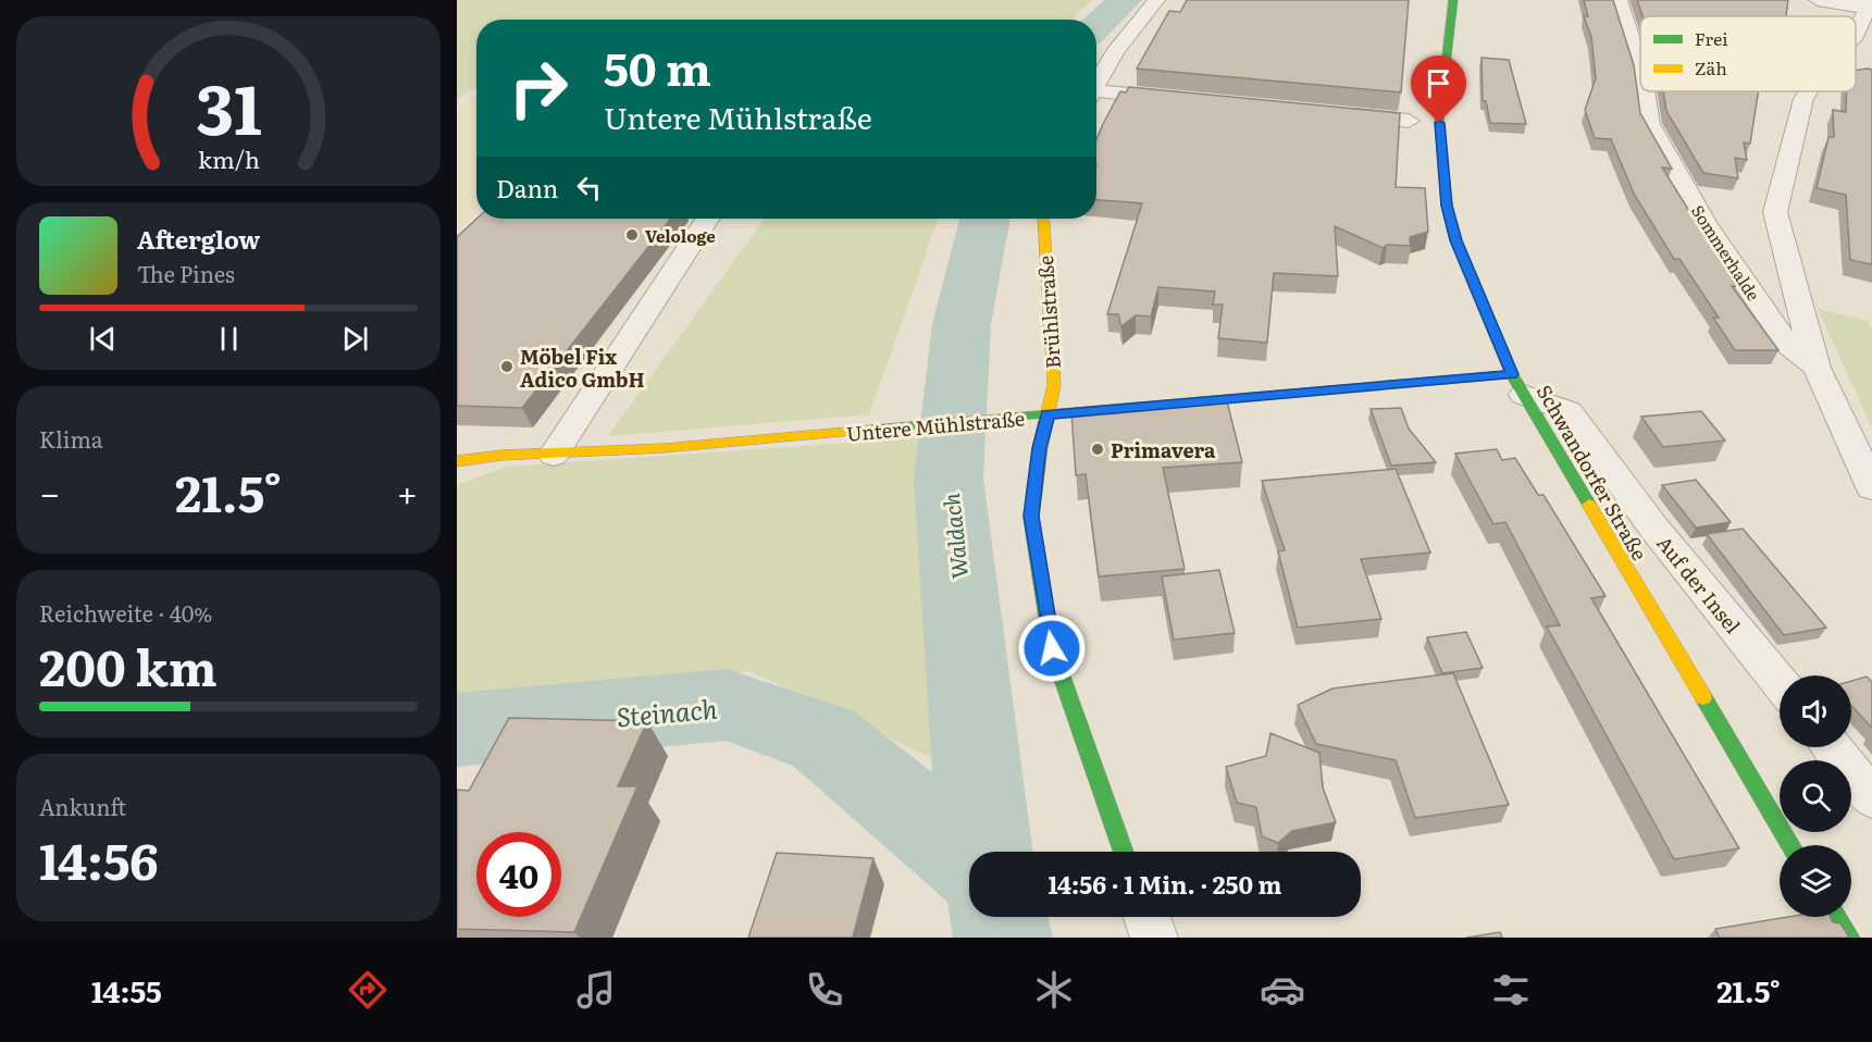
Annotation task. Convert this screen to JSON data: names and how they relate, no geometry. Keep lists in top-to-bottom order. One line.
{"streets":{"street":["Sommerhalde","Brühlstraße","Untere Mühlstraße","Schwandorfer Straße","Auf der Insel"]},"crossings":[["Brühlstraße","Untere Mühlstraße"],["Untere Mühlstraße","Schwandorfer Straße"],["Untere Mühlstraße","Auf der Insel"],["Schwandorfer Straße","Auf der Insel"]],"water":["Waldach","Steinach"],"places":["Velologe","Möbel Fix Adico GmbH","Primavera"],"legend":["Frei","Zäh"],"page":{"turn":["50 m","Untere Mühlstraße"],"then":"Dann","song":["Afterglow","The Pines"],"tile":["Klima",["Reichweite · 40%","200 km"],["Ankunft","14:56"]],"heat":["−","21.5°","+"],"limit":"40","trip":"14:56 · 1 Min. · 250 m","tabs":["14:55","21.5°"],"gauge":["31","km/h"]}}
